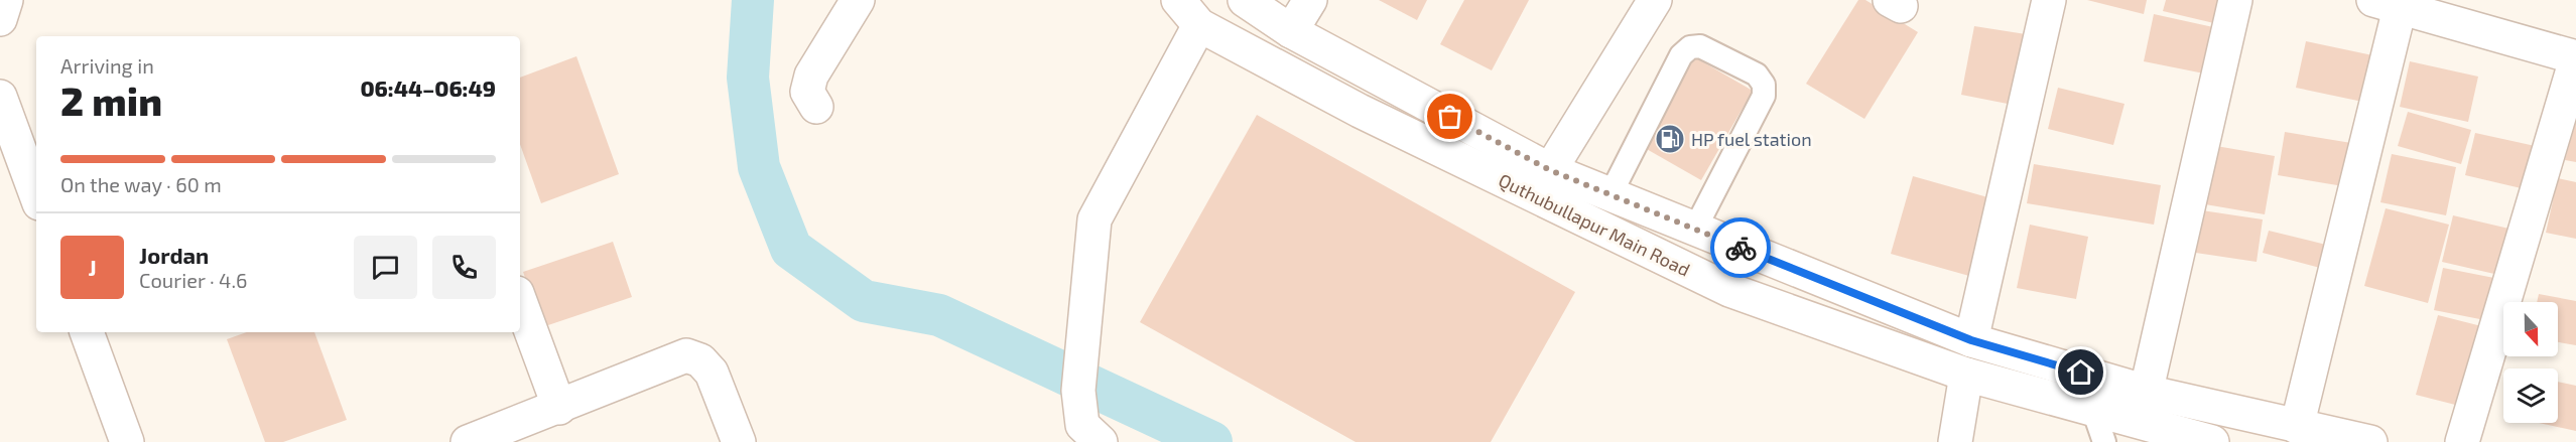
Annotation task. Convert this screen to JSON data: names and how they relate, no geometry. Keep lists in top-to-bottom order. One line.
{"streets":{"street":["Quthubullapur Main Road"]},"places":{"fuel station":["HP fuel station"]},"north":"bottom","page":{"heading":["2 min","Arriving in","06:44–06:49"],"panel":["Jordan","Courier · 4.6"],"bar":"On the way · 60 m","round":"J"}}
